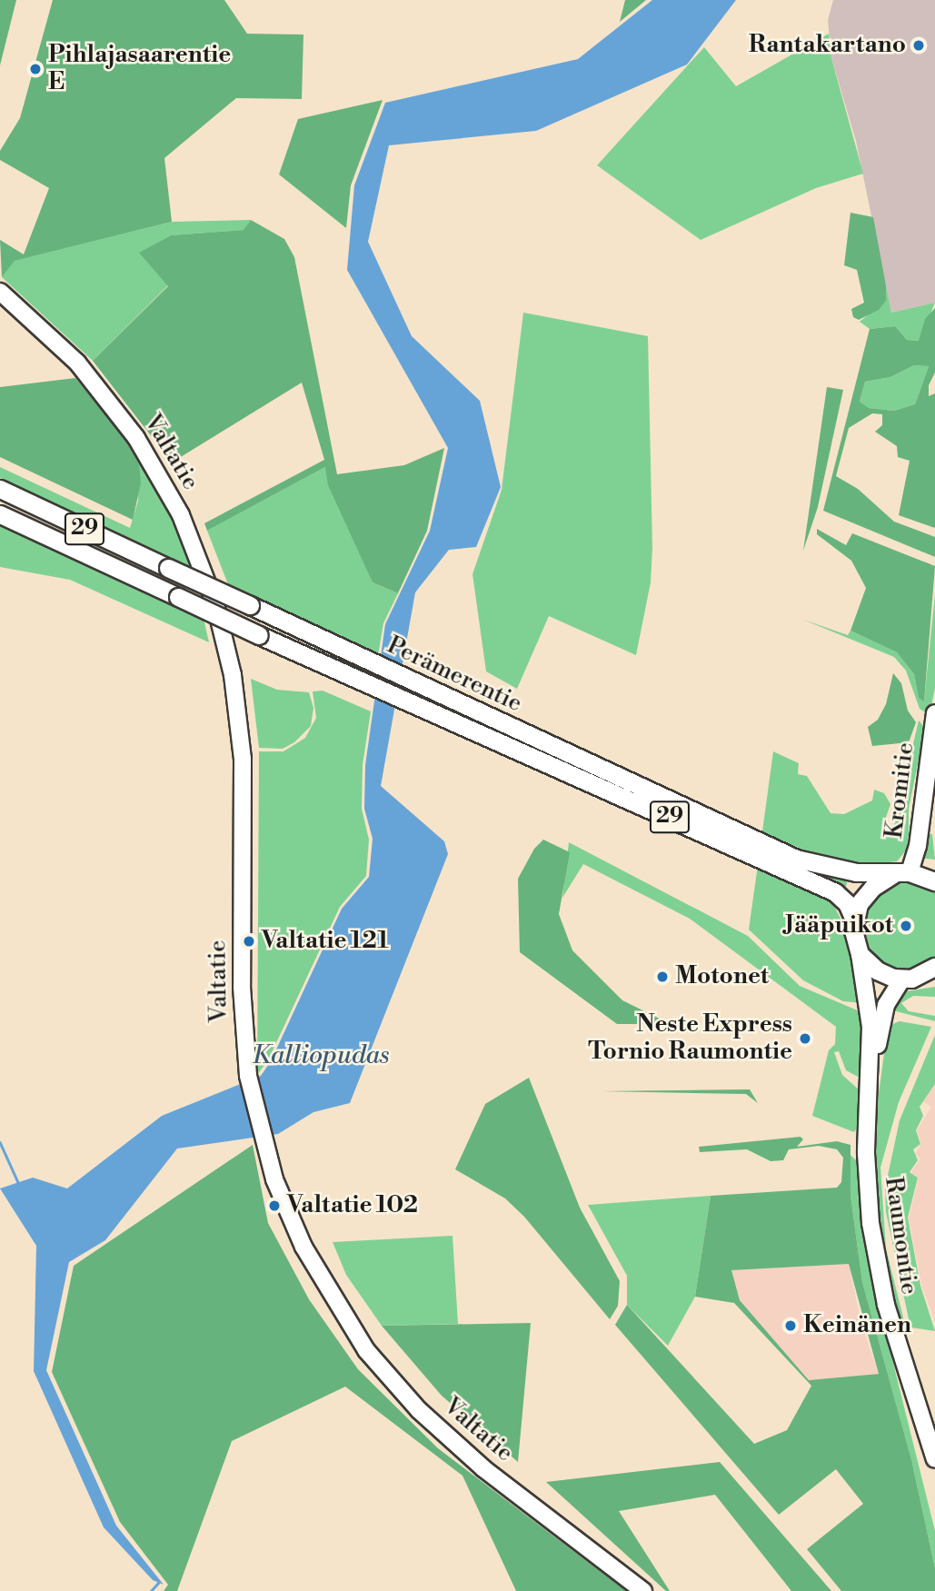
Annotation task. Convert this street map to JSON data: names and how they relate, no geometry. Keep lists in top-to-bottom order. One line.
{"streets":{"highway":["29","Perämerentie"],"main road":["Valtatie","Kromitie","Raumontie"]},"crossings":[["29","Perämerentie"],["29","Kromitie"],["29","Raumontie"],["Perämerentie","Kromitie"]],"water":["Kalliopudas"],"places":["Rantakartano","Pihlajasaarentie E","Jääpuikot","Valtatie 121","Motonet","Neste Express Tornio Raumontie","Valtatie 102","Keinänen"]}
